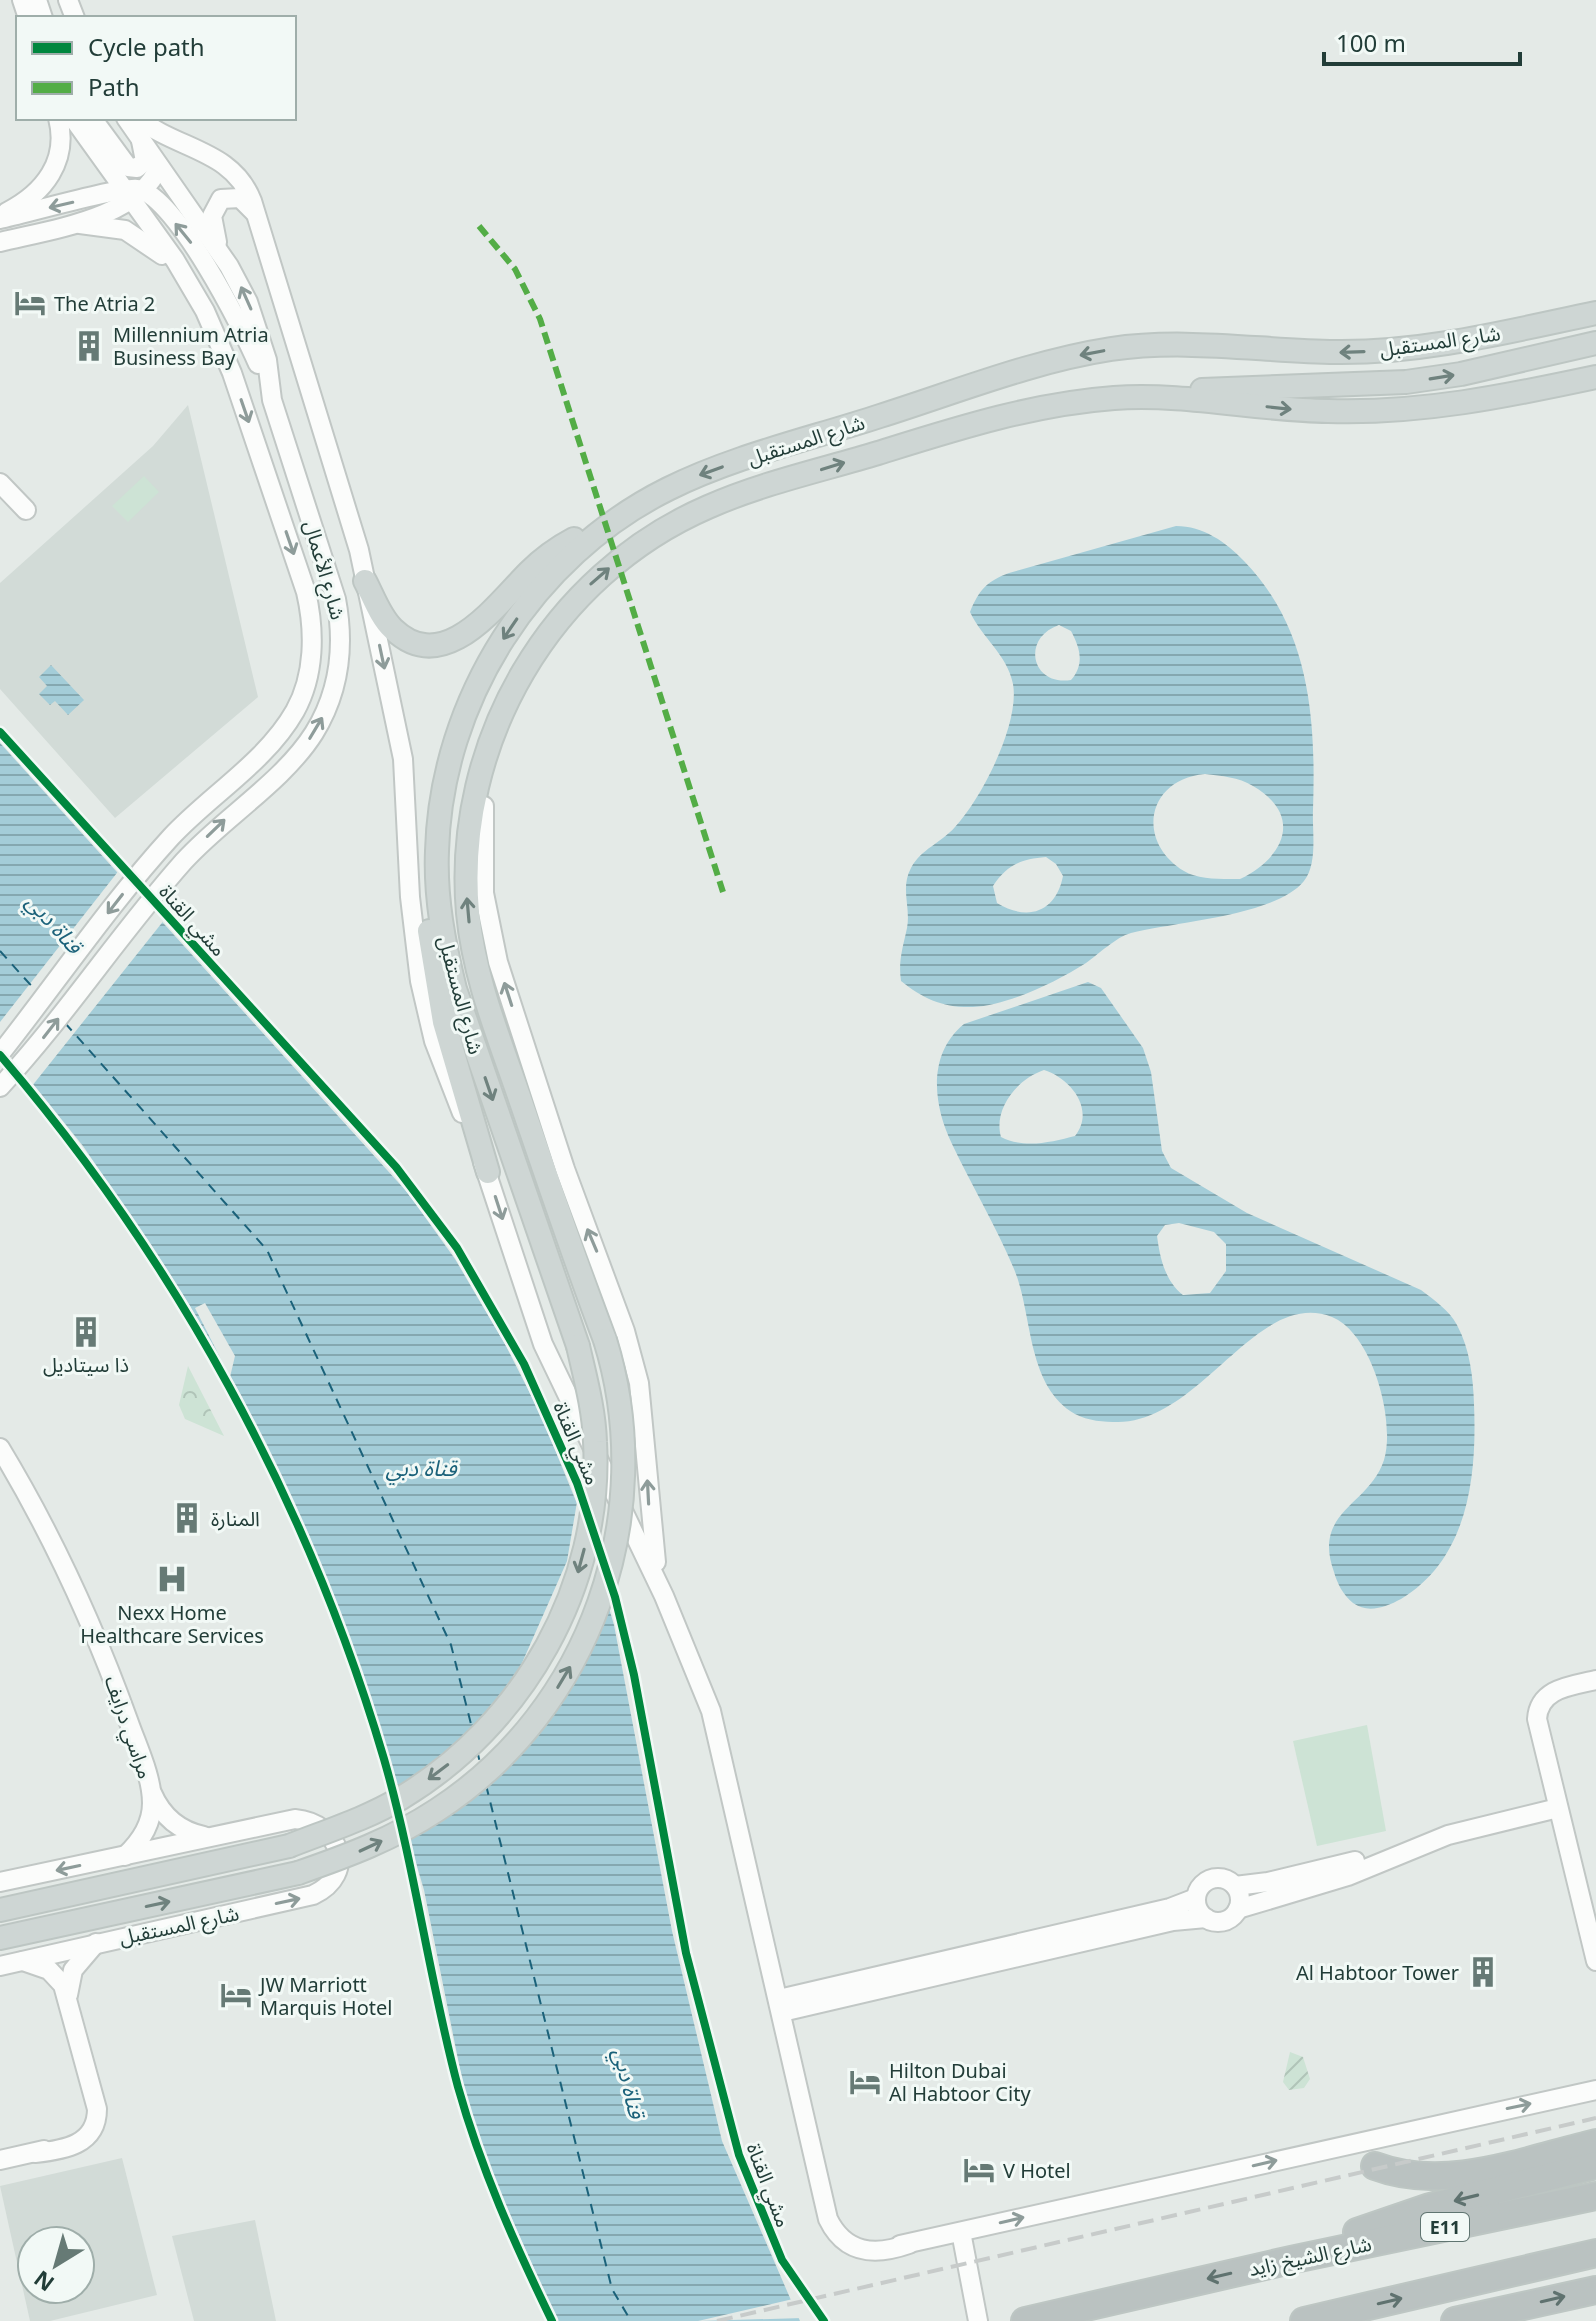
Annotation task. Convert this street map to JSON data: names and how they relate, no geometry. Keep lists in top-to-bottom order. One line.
{"streets":{"highway":["E11","شارع الشيخ زايد"],"main road":["شارع المستقبل"],"street":["شارع الأعمال","مراسي درايف"],"cycle path":["مشي القناة"]},"crossings":[["شارع المستقبل","مراسي درايف"]],"one_way":["شارع الشيخ زايد"],"water":["قناة دبي"],"places":{"hotel":["The Atria 2","JW Marriott Marquis Hotel","Hilton Dubai Al Habtoor City","V Hotel"],"building":["Millennium Atria Business Bay","ذا سيتاديل","المنارة","Al Habtoor Tower"],"hospital":["Nexx Home Healthcare Services"]},"legend":["Cycle path","Path"],"scale_bar":"100 m","north":"bottom left"}
